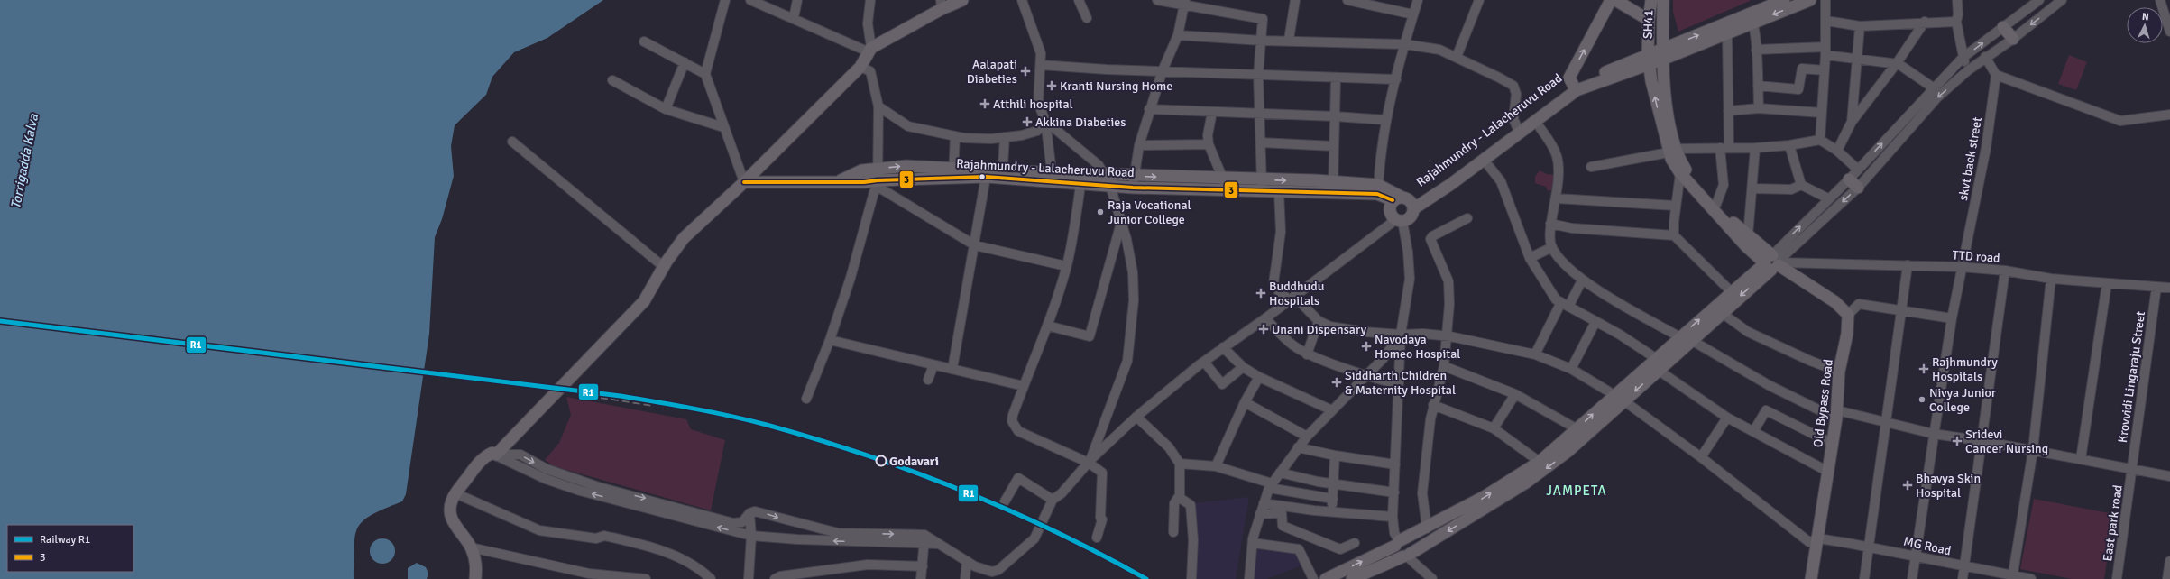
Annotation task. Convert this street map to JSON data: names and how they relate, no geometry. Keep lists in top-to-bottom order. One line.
{"streets":{"main road":["SH41","Rajahmundry - Lalacheruvu Road","Old Bypass Road"],"street":["skvt back street","TTD road","Krovvidi Lingaraju Street","East park road","MG Road"]},"crossings":[["SH41","Rajahmundry - Lalacheruvu Road"],["skvt back street","TTD road"],["skvt back street","MG Road"],["TTD road","Krovvidi Lingaraju Street"],["Krovvidi Lingaraju Street","East park road"],["Old Bypass Road","MG Road"]],"districts":["JAMPETA"],"water":["Torrigadda Kalva"],"places":{"health":["Aalapati Diabeties","Kranti Nursing Home","Atthili hospital","Akkina Diabeties","Buddhudu Hospitals","Unani Dispensary","Navodaya Homeo Hospital","Rajhmundry Hospitals","Siddharth Children & Maternity Hospital","Sridevi Cancer Nursing","Bhavya Skin Hospital"],"other":["Raja Vocational Junior College","Nivya Junior College","Godavari"]},"lines":["transit line 3","rail line R1"],"legend":["Railway R1","3"],"north":"top"}
